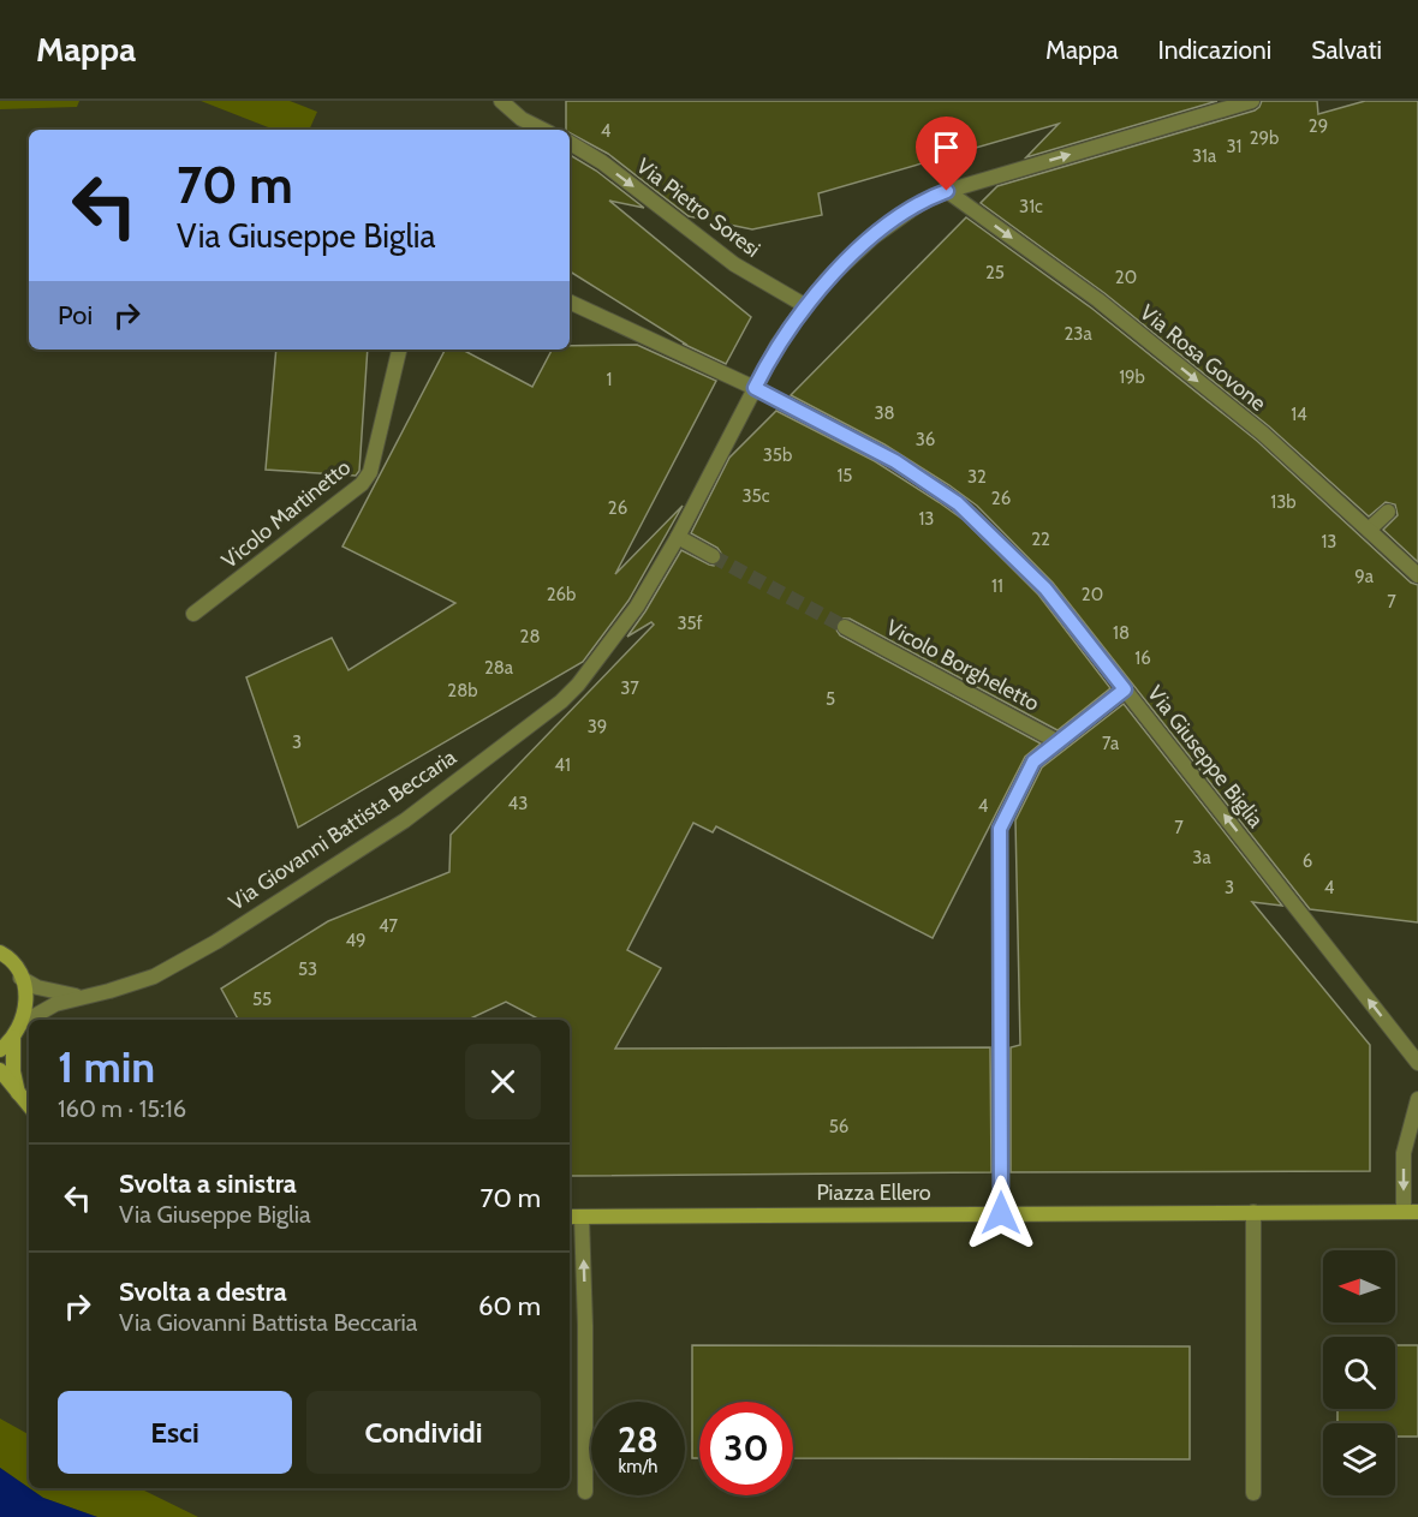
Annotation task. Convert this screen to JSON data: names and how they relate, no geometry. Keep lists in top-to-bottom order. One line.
{"streets":{"street":["Via Pietro Soresi","Via Rosa Govone","Vicolo Martinetto","Vicolo Borgheletto","Via Giuseppe Biglia","Via Giovanni Battista Beccaria","Piazza Ellero"]},"crossings":[["Via Pietro Soresi","Via Giovanni Battista Beccaria"],["Via Rosa Govone","Via Giovanni Battista Beccaria"],["Via Giuseppe Biglia","Via Giovanni Battista Beccaria"]],"one_way":["Via Rosa Govone","Via Giuseppe Biglia"],"house_numbers":["29","4","29b","31","31a","31c","25","20","23a","19b","1","38","14","36","35b","15","32","35c","26","13b","26","13","22","13","9a","11","26b","20","7","35f","18","28","16","28a","37","28b","5","39","3","7a","41","43","4","7","3a","6","3","4","47","49","53","55","56"],"north":"left","page":{"header":"Mappa","nav":["Mappa","Indicazioni","Salvati"],"turn":["70 m","Via Giuseppe Biglia"],"then":"Poi","heading":["1 min","160 m · 15:16"],"list":[{"name":"Svolta a sinistra","note":"Via Giuseppe Biglia","value":"70 m"},{"name":"Svolta a destra","note":"Via Giovanni Battista Beccaria","value":"60 m"}],"buttons":["Esci","Condividi"],"speed":"28 km/h","limit":"30"}}
